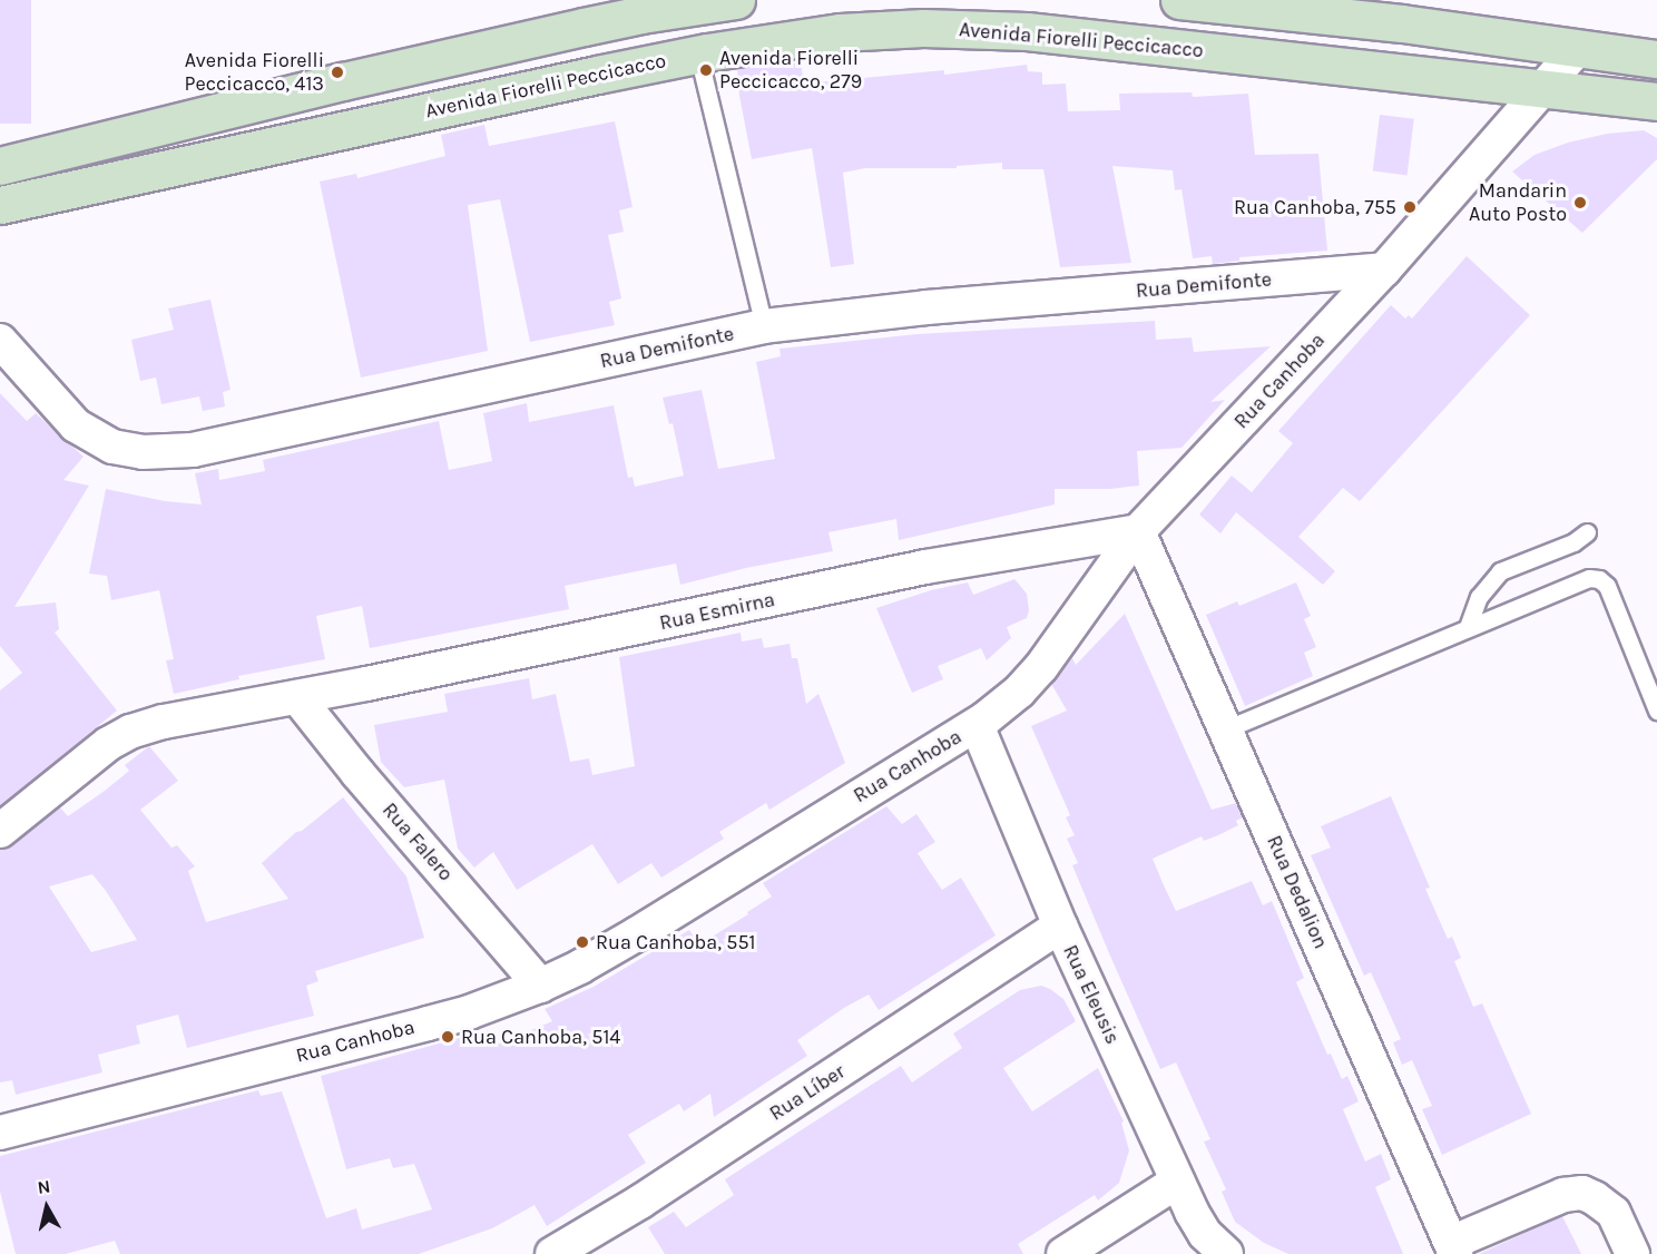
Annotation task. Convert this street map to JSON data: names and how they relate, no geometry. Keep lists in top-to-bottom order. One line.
{"streets":{"main road":["Avenida Fiorelli Peccicacco"],"street":["Rua Demifonte","Rua Canhoba","Rua Esmirna","Rua Falero","Rua Dedalion","Rua Eleusis","Rua Líber"]},"crossings":[["Avenida Fiorelli Peccicacco","Rua Canhoba"],["Rua Demifonte","Rua Canhoba"],["Rua Canhoba","Rua Esmirna"],["Rua Canhoba","Rua Falero"],["Rua Canhoba","Rua Dedalion"],["Rua Canhoba","Rua Eleusis"],["Rua Esmirna","Rua Falero"],["Rua Esmirna","Rua Dedalion"],["Rua Eleusis","Rua Líber"]],"places":["Avenida Fiorelli Peccicacco, 279","Avenida Fiorelli Peccicacco, 413","Mandarin Auto Posto","Rua Canhoba, 755","Rua Canhoba, 551","Rua Canhoba, 514"],"north":"top"}
